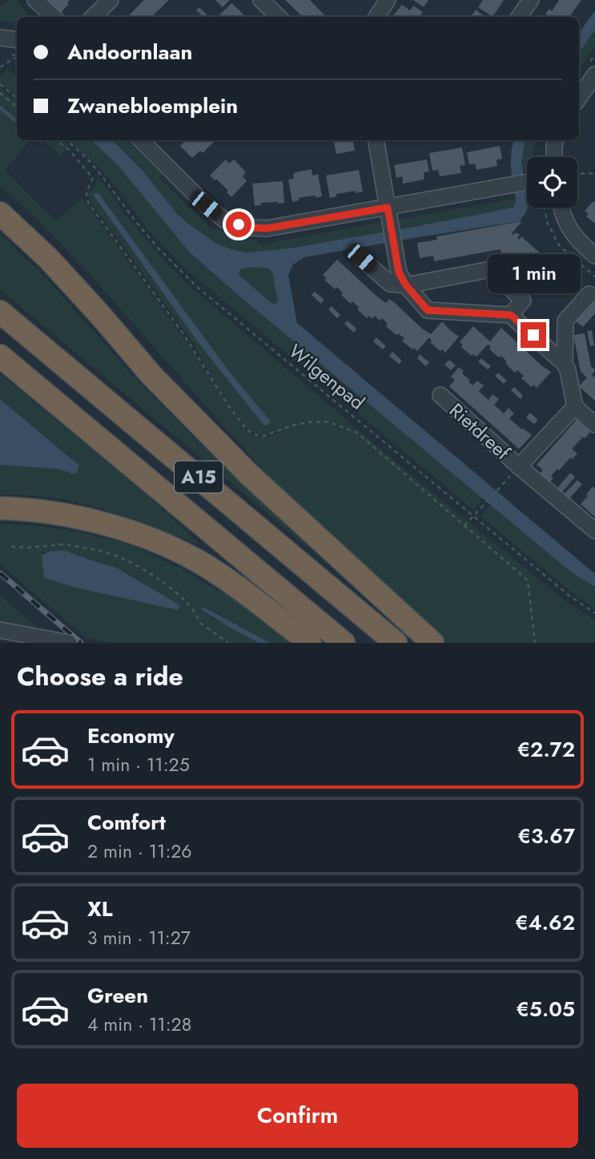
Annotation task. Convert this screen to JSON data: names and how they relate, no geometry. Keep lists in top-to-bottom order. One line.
{"streets":{"highway":["A15"],"street":["Rietdreef"],"path":["Wilgenpad"]},"page":{"banner":["Andoornlaan","Zwanebloemplein"],"bubble":"1 min","heading":"Choose a ride","list":[{"name":"Economy","note":"1 min · 11:25","value":"€2.72"},{"name":"Comfort","note":"2 min · 11:26","value":"€3.67"},{"name":"XL","note":"3 min · 11:27","value":"€4.62"},{"name":"Green","note":"4 min · 11:28","value":"€5.05"}],"buttons":"Confirm"}}
